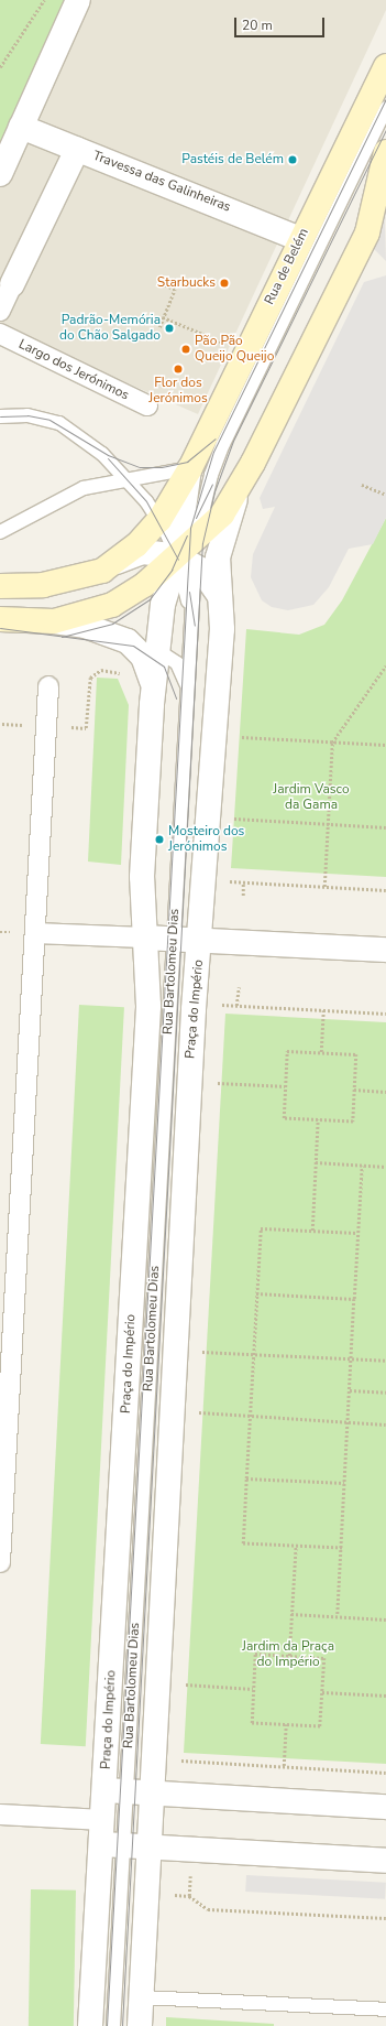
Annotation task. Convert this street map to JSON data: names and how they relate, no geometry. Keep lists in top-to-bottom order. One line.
{"streets":{"main road":["Rua de Belém"],"street":["Travessa das Galinheiras","Largo dos Jerónimos","Praça do Império"],"lane":["Rua Bartolomeu Dias"]},"crossings":[["Travessa das Galinheiras","Rua de Belém"],["Rua Bartolomeu Dias","Praça do Império"]],"parks":["Jardim Vasco da Gama","Jardim da Praça do Império"],"places":["Pastéis de Belém","Starbucks","Padrão-Memória do Chão Salgado","Pão Pão Queijo Queijo","Flor dos Jerónimos","Mosteiro dos Jerónimos"],"scale_bar":"20 m"}
